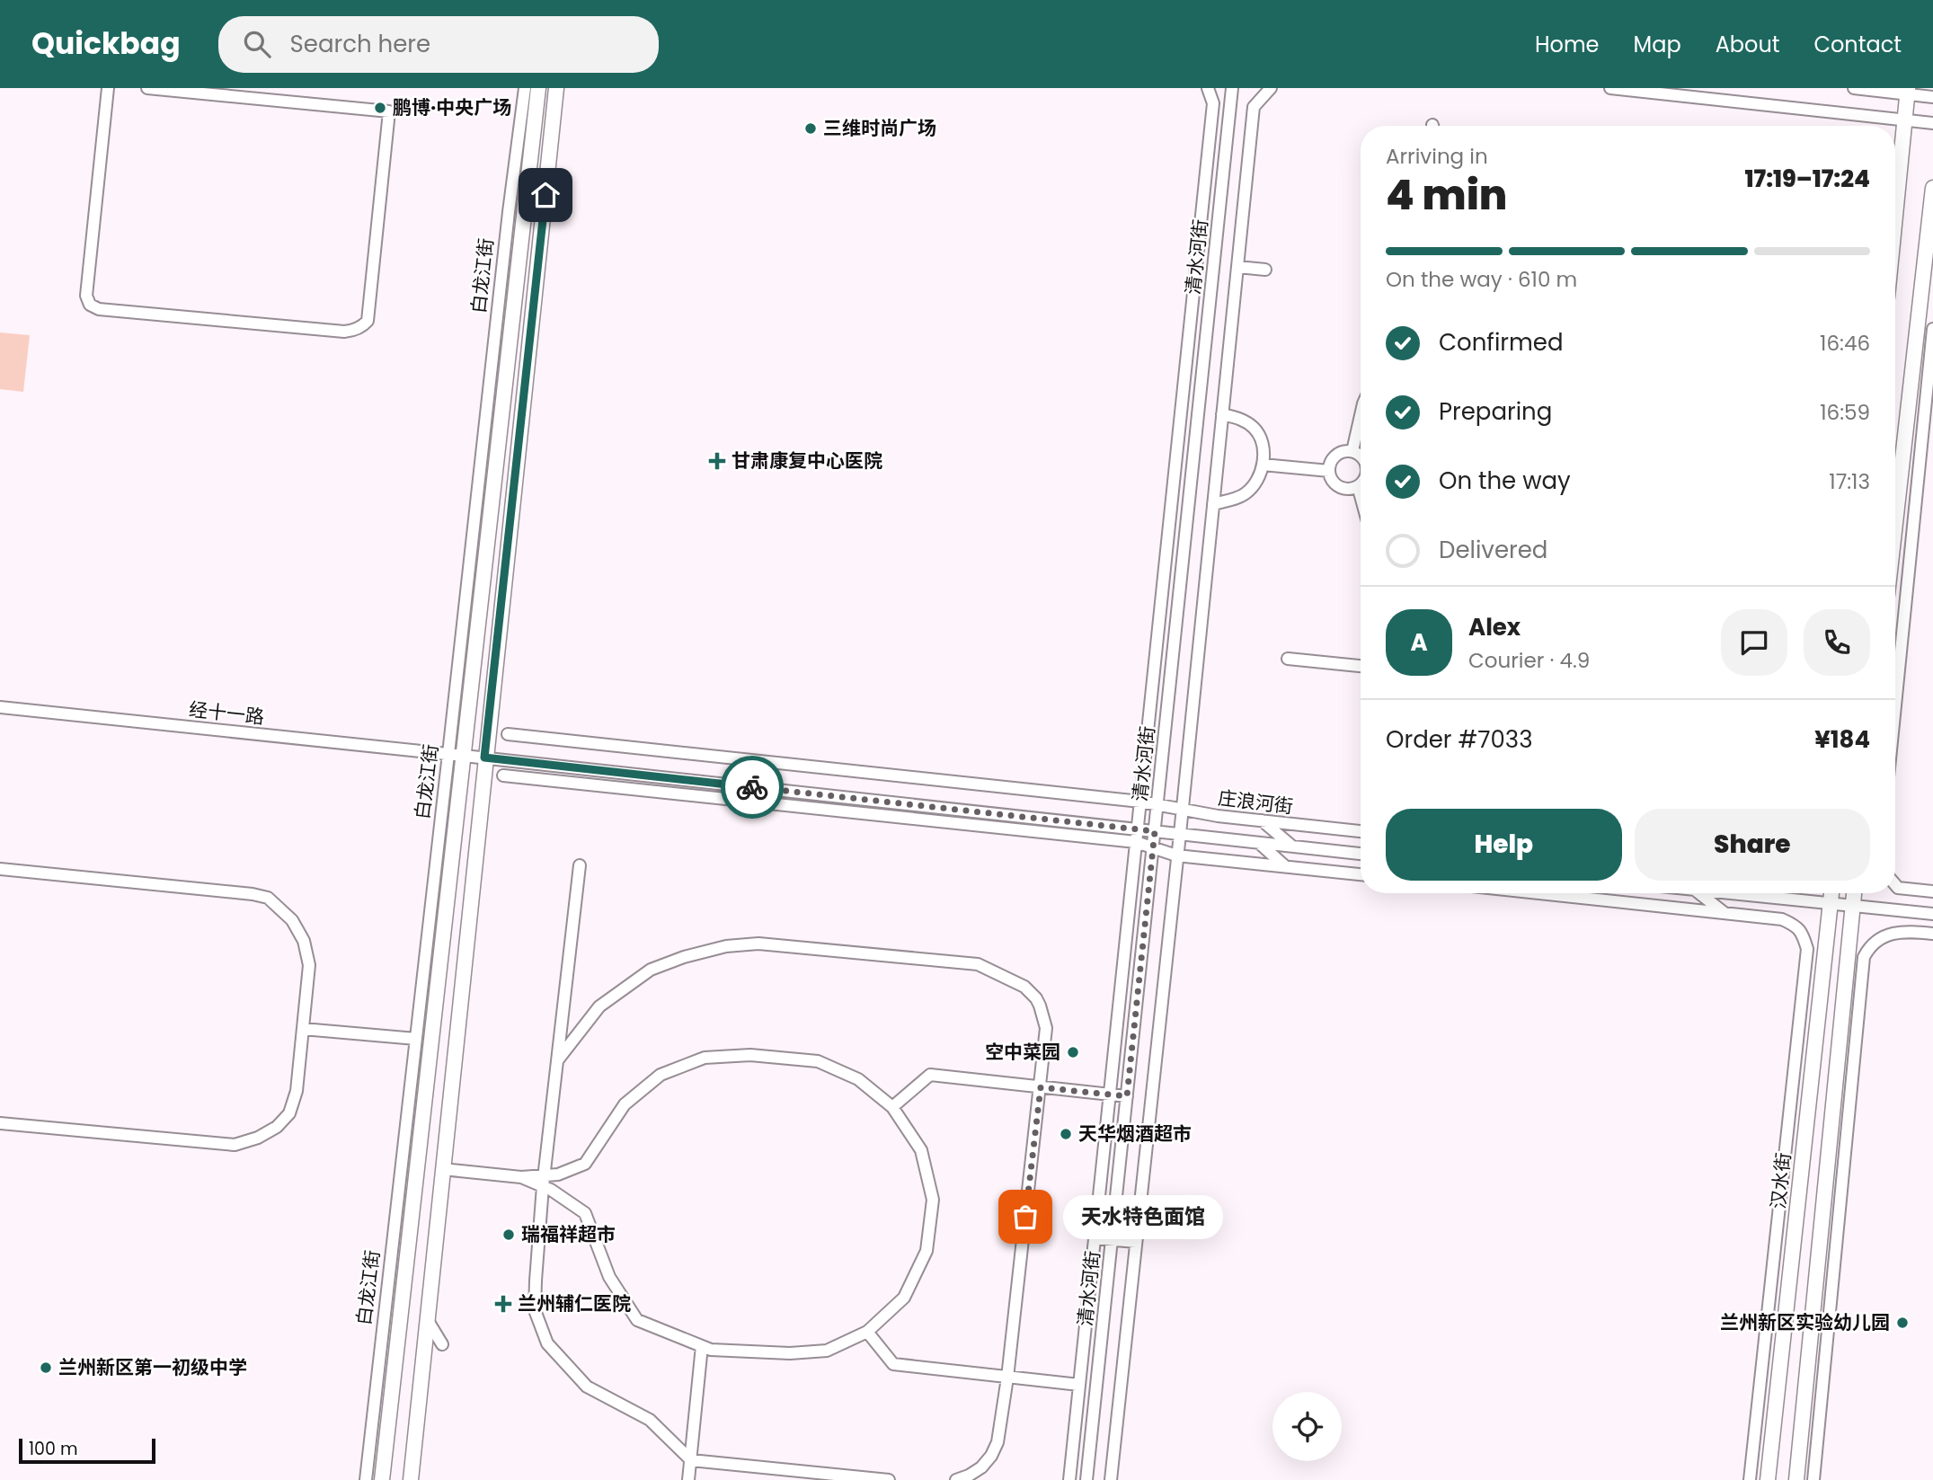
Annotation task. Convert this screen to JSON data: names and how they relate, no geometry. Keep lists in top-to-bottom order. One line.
{"streets":{"main road":["白龙江街","汉水街"],"street":["清水河街","经十一路","庄浪河街"]},"crossings":[["清水河街","经十一路"],["清水河街","庄浪河街"],["白龙江街","经十一路"]],"places":{"other":["鹏博·中央广场","三维时尚广场","空中菜园","天华烟酒超市","天水特色面馆","瑞福祥超市","兰州新区实验幼儿园","兰州新区第一初级中学"],"health":["甘肃康复中心医院","兰州辅仁医院"]},"scale_bar":"100 m","page":{"header":"Quickbag","search":"Search here","nav":["Home","Map","About","Contact"],"heading":["4 min","Arriving in","17:19–17:24"],"panel":["Alex","Courier · 4.9","Order #7033","¥184"],"bar":"On the way · 610 m","list":[["Confirmed","16:46"],["Preparing","16:59"],["On the way","17:13"],"Delivered"],"round":"A","buttons":["Help","Share"],"bubble":"天水特色面馆","scale":"100 m"}}
